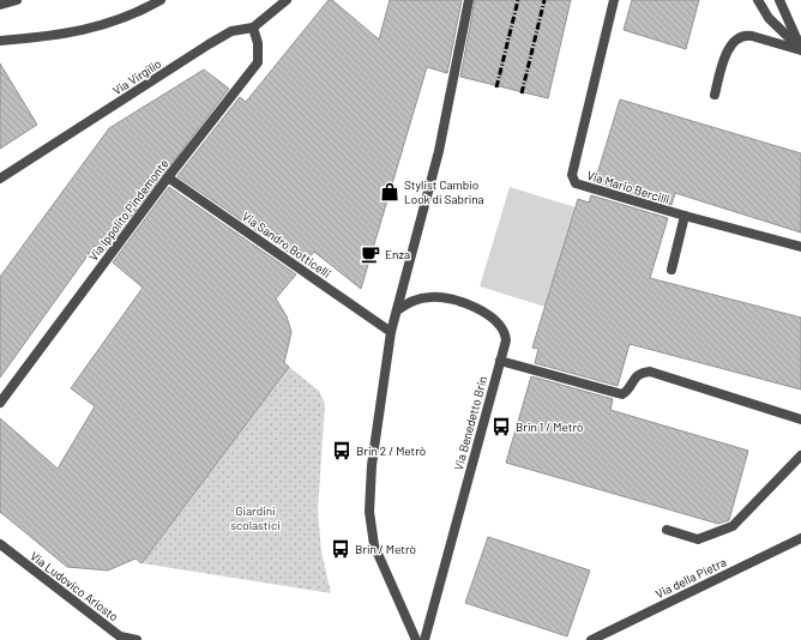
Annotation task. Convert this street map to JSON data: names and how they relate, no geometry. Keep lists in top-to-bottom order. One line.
{"streets":{"street":["Via Virgilio","Via Mario Bercilli","Via Ippolito Pindemonte","Via Sandro Botticelli","Via Benedetto Brin","Via della Pietra","Via Ludovico Ariosto"]},"crossings":[["Via Virgilio","Via Ippolito Pindemonte"],["Via Ippolito Pindemonte","Via Sandro Botticelli"]],"parks":["Giardini scolastici"],"places":{"shop":["Stylist Cambio Look di Sabrina"],"cafe":["Enza"],"bus stop":["Brin 1 / Metrò","Brin 2 / Metrò","Brin / Metrò"]}}
